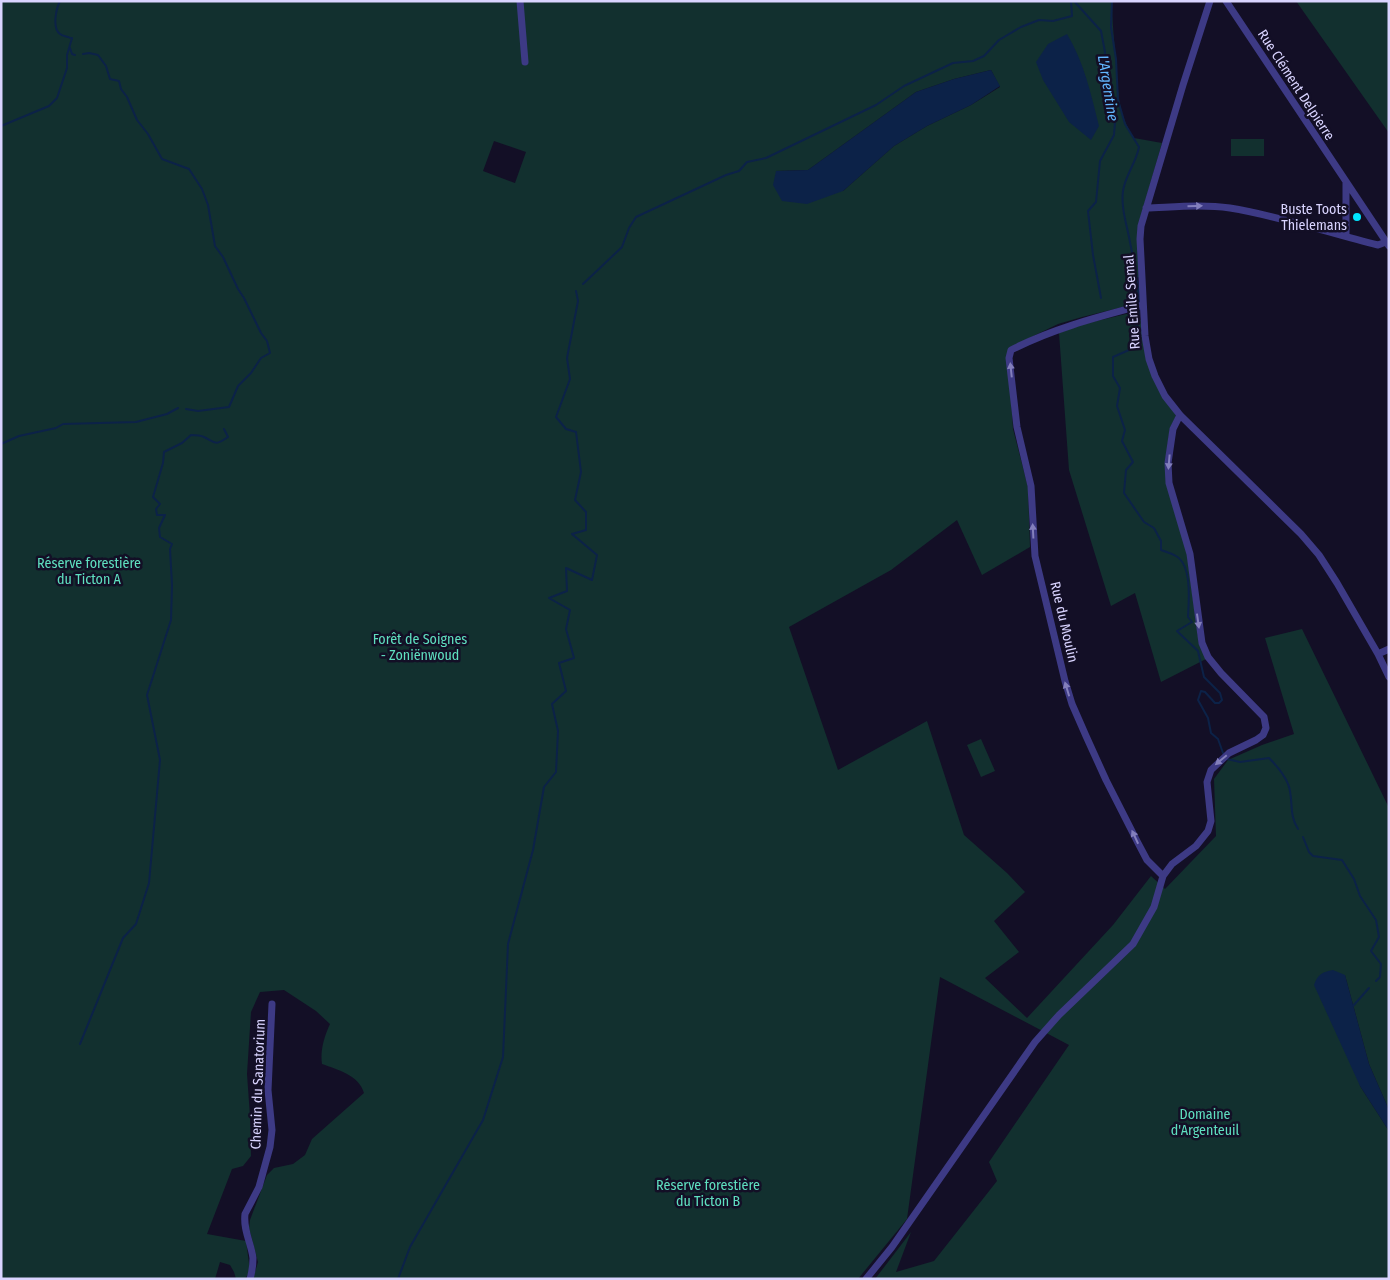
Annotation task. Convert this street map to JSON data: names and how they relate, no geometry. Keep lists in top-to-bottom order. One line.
{"streets":{"street":["Rue Clément Delpierre","Rue Emile Semal","Rue du Moulin","Chemin du Sanatorium"]},"crossings":[["Rue Emile Semal","Rue du Moulin"]],"one_way":["Rue du Moulin"],"water":["L'Argentine"],"parks":["Réserve forestière du Ticton A","Forêt de Soignes - Zoniënwoud","Domaine d'Argenteuil","Réserve forestière du Ticton B"],"places":["Buste Toots Thielemans"]}
